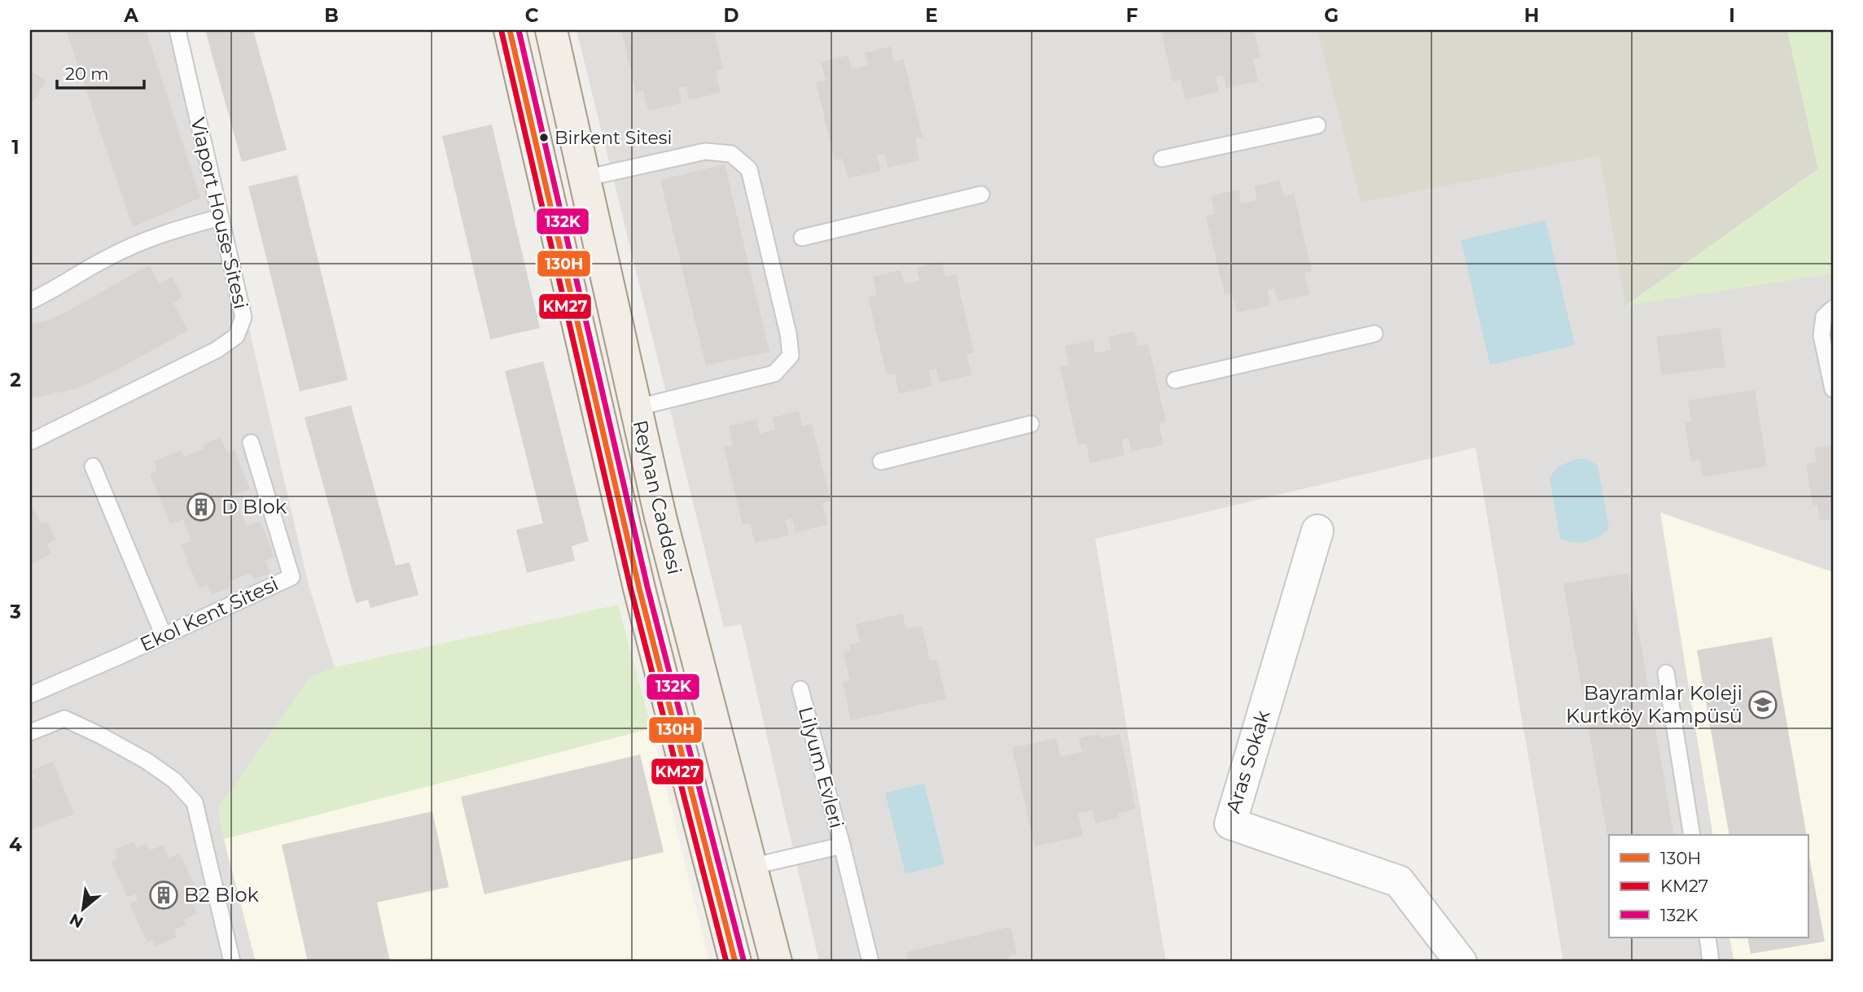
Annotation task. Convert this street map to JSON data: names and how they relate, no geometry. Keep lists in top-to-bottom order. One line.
{"streets":{"main road":["Reyhan Caddesi"],"street":["Aras Sokak"],"lane":["Viaport House Sitesi","Ekol Kent Sitesi","Lilyum Evleri"]},"crossings":[["Reyhan Caddesi","Lilyum Evleri"]],"places":{"other":["Birkent Sitesi"],"building":["D Blok","B2 Blok"],"school or university":["Bayramlar Koleji Kurtköy Kampüsü"]},"lines":["transit line 130H","transit line 132K","transit line KM27"],"legend":["130H","KM27","132K"],"scale_bar":"20 m","north":"bottom left","grid":{"columns":["A","B","C","D","E","F","G","H","I"],"rows":["1","2","3","4"]}}
